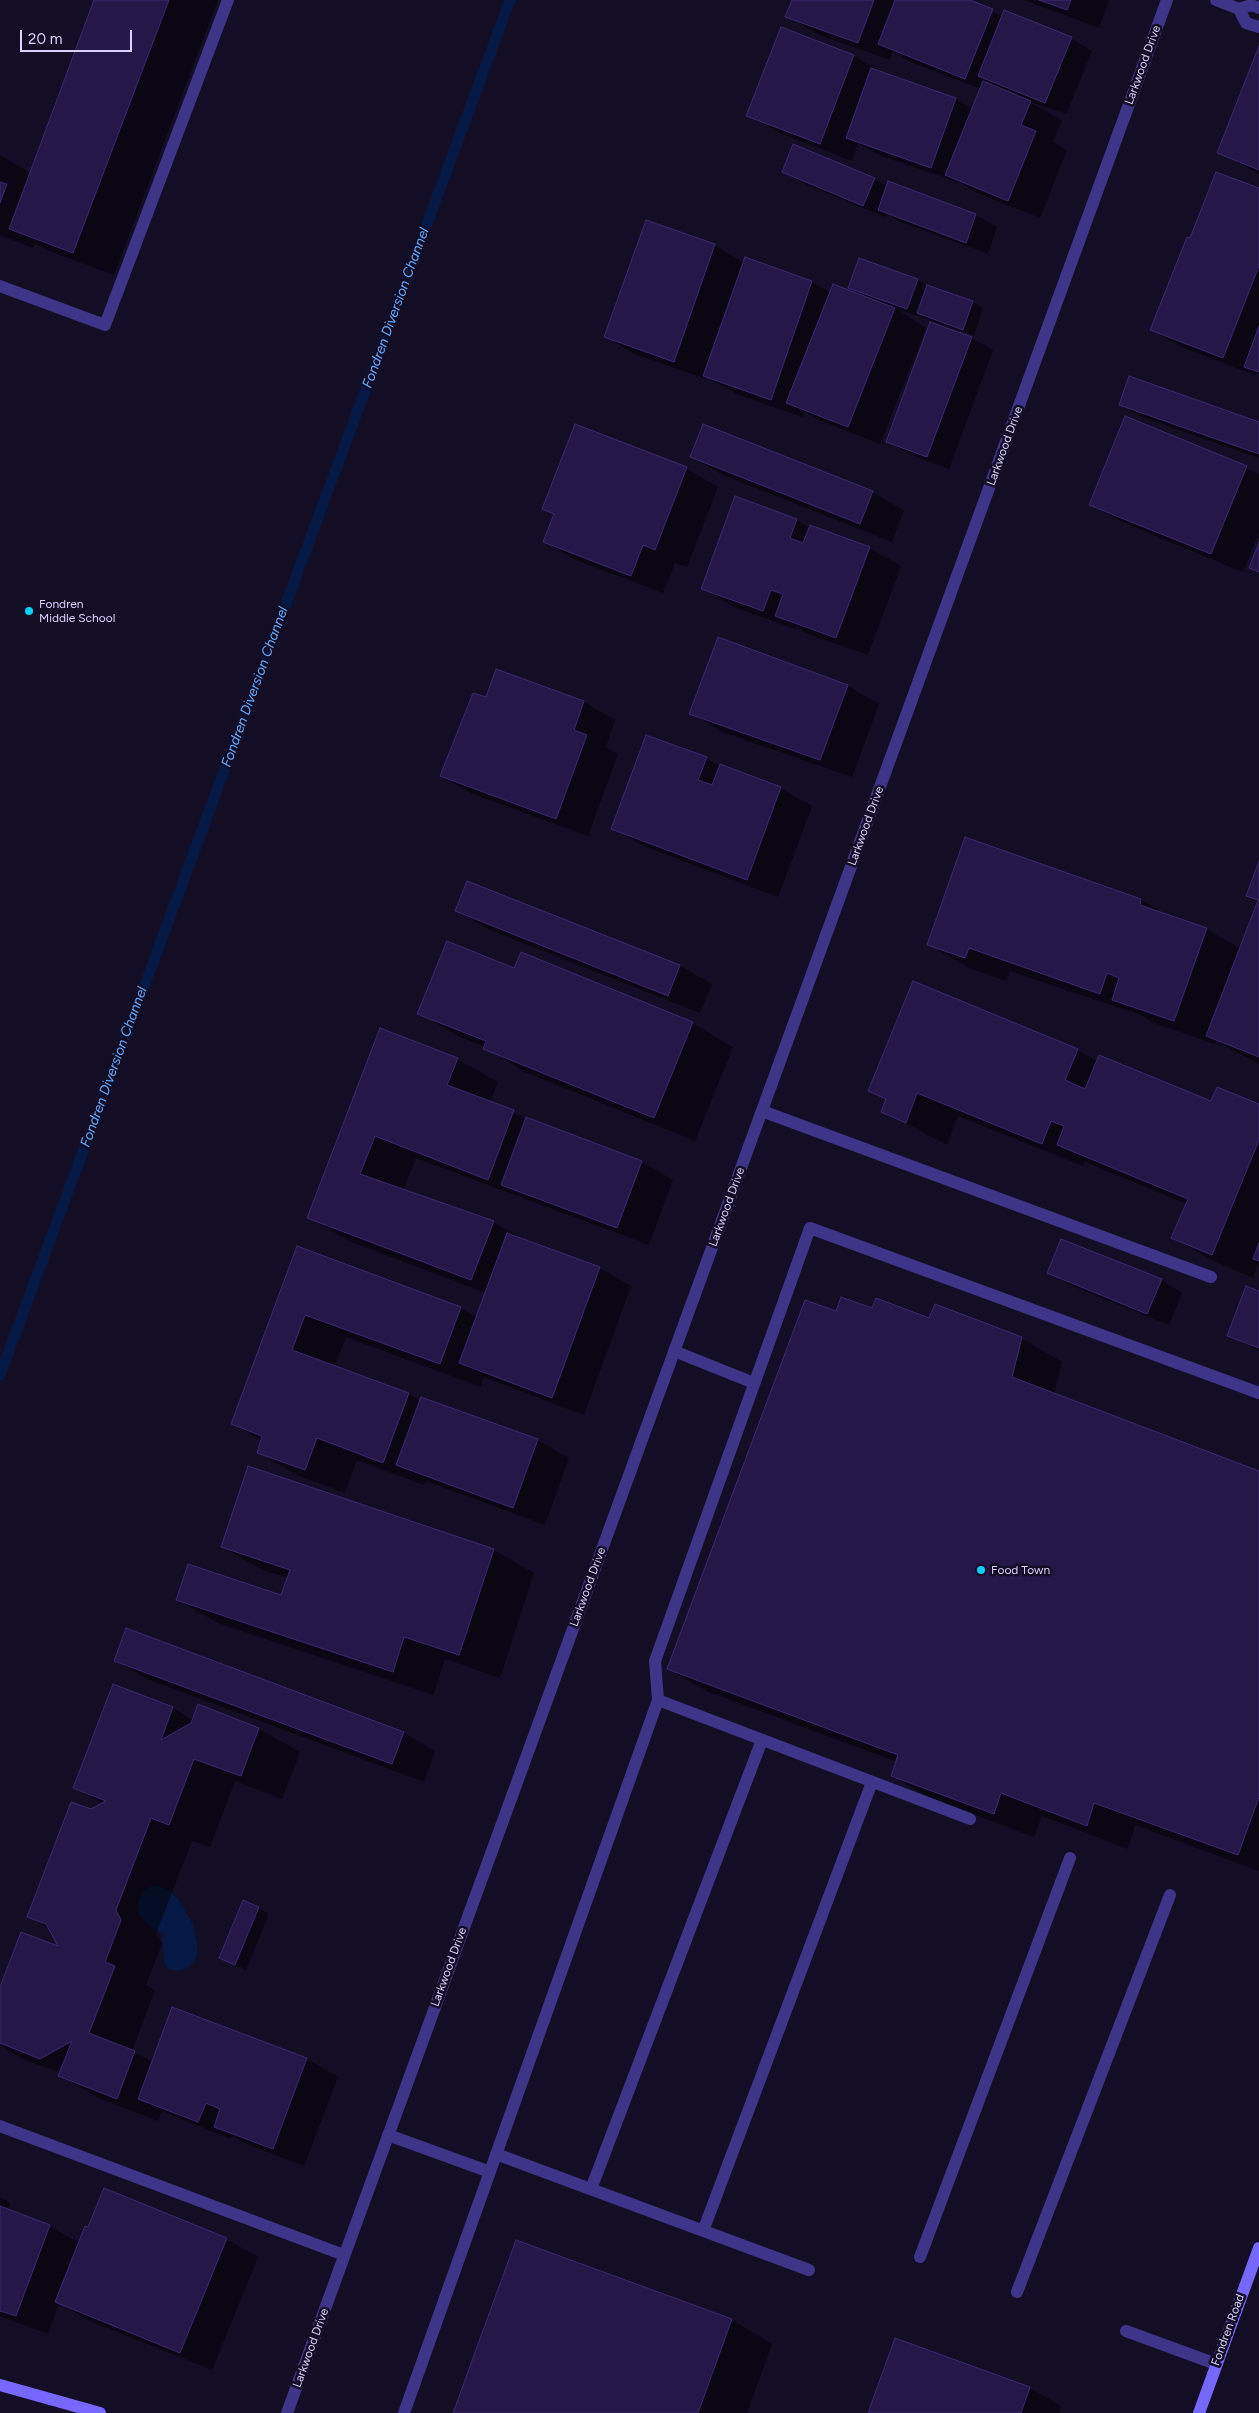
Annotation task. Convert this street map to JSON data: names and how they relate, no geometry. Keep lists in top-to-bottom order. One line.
{"streets":{"main road":["Fondren Road"],"street":["Larkwood Drive"]},"water":["Fondren Diversion Channel"],"places":["Fondren Middle School","Food Town"],"scale_bar":"20 m"}
